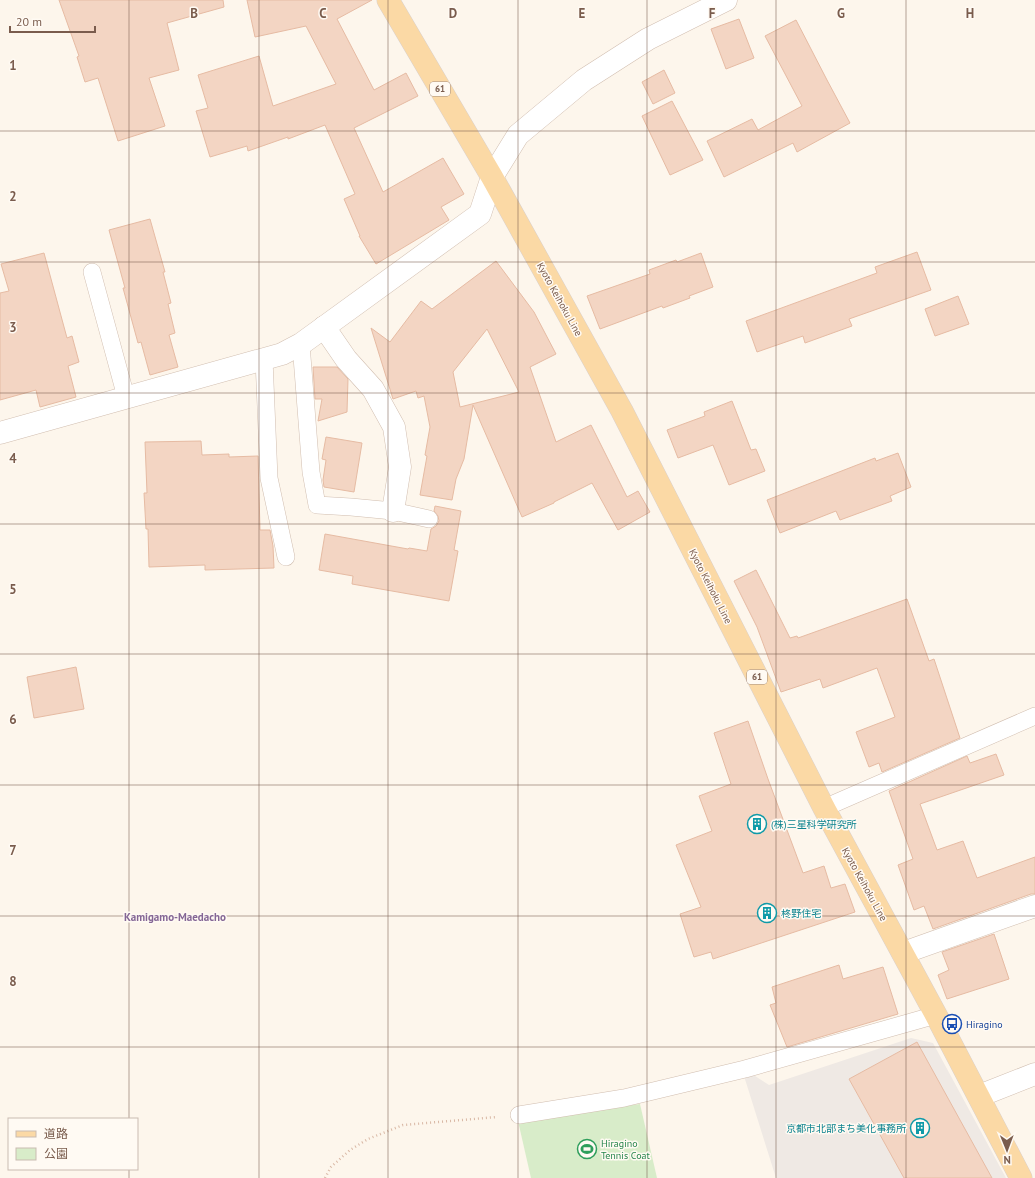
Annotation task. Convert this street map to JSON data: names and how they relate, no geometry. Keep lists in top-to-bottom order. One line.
{"streets":{"main road":["61","Kyoto Keihoku Line"]},"districts":["Kamigamo-Maedacho"],"places":{"building":["(株)三星科学研究所","柊野住宅","京都市北部まち美化事務所"],"bus stop":["Hiragino"],"sports":["Hiragino Tennis Coat"]},"legend":["道路","公園"],"scale_bar":"20 m","north":"bottom","grid":{"columns":["B","C","D","E","F","G","H"],"rows":["1","2","3","4","5","6","7","8"]}}
